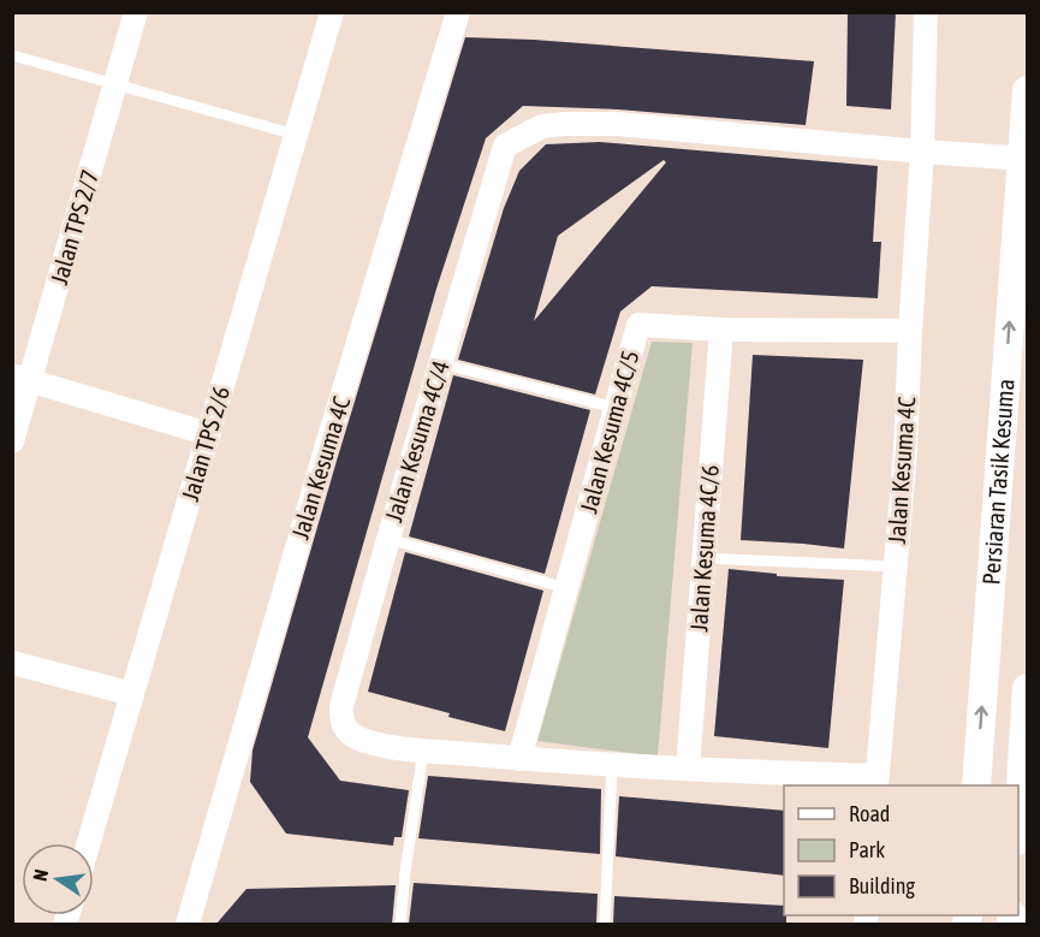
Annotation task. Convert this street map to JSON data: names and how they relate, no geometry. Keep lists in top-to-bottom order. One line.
{"streets":{"street":["Jalan TPS 2/7","Jalan Kesuma 4C/5","Jalan Kesuma 4C/4","Jalan TPS 2/6","Jalan Kesuma 4C","Persiaran Tasik Kesuma","Jalan Kesuma 4C/6"]},"crossings":[["Jalan Kesuma 4C/5","Jalan Kesuma 4C/4"],["Jalan Kesuma 4C/5","Jalan Kesuma 4C"],["Jalan Kesuma 4C/5","Jalan Kesuma 4C/6"],["Jalan Kesuma 4C/4","Jalan Kesuma 4C"],["Jalan Kesuma 4C/4","Persiaran Tasik Kesuma"],["Jalan Kesuma 4C/4","Jalan Kesuma 4C/6"]],"one_way":["Persiaran Tasik Kesuma"],"legend":["Road","Park","Building"],"north":"left"}
